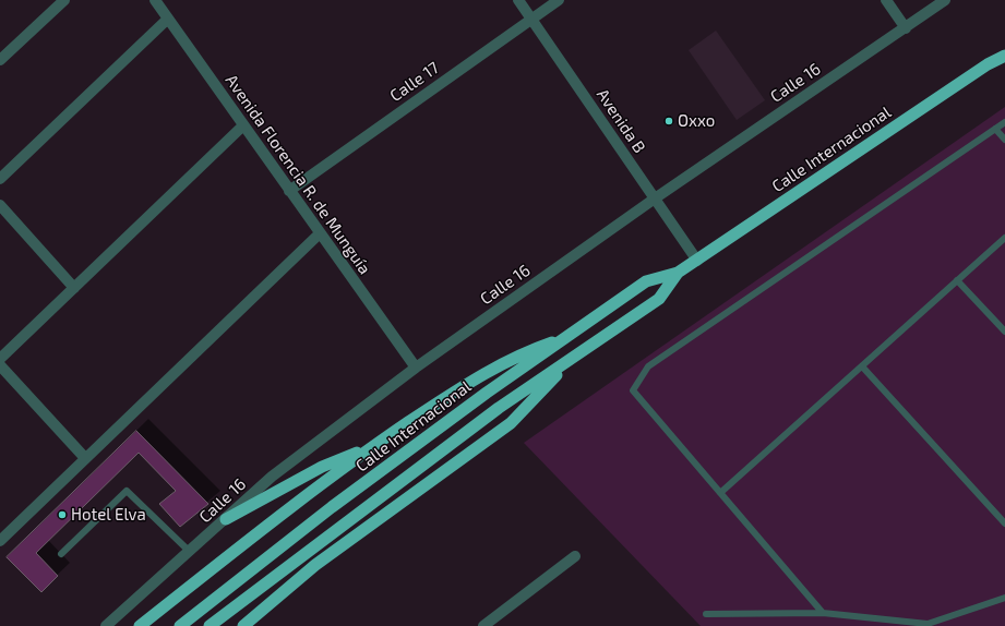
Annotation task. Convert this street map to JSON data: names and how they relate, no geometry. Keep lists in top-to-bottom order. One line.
{"streets":{"highway":["Calle Internacional"],"street":["Calle 17","Calle 16","Avenida B","Avenida Florencia R. de Munguía"]},"crossings":[["Calle 17","Avenida B"],["Calle 17","Avenida Florencia R. de Munguía"],["Calle 16","Avenida B"],["Calle 16","Avenida Florencia R. de Munguía"],["Avenida B","Calle Internacional"]],"places":["Oxxo","Hotel Elva"]}
